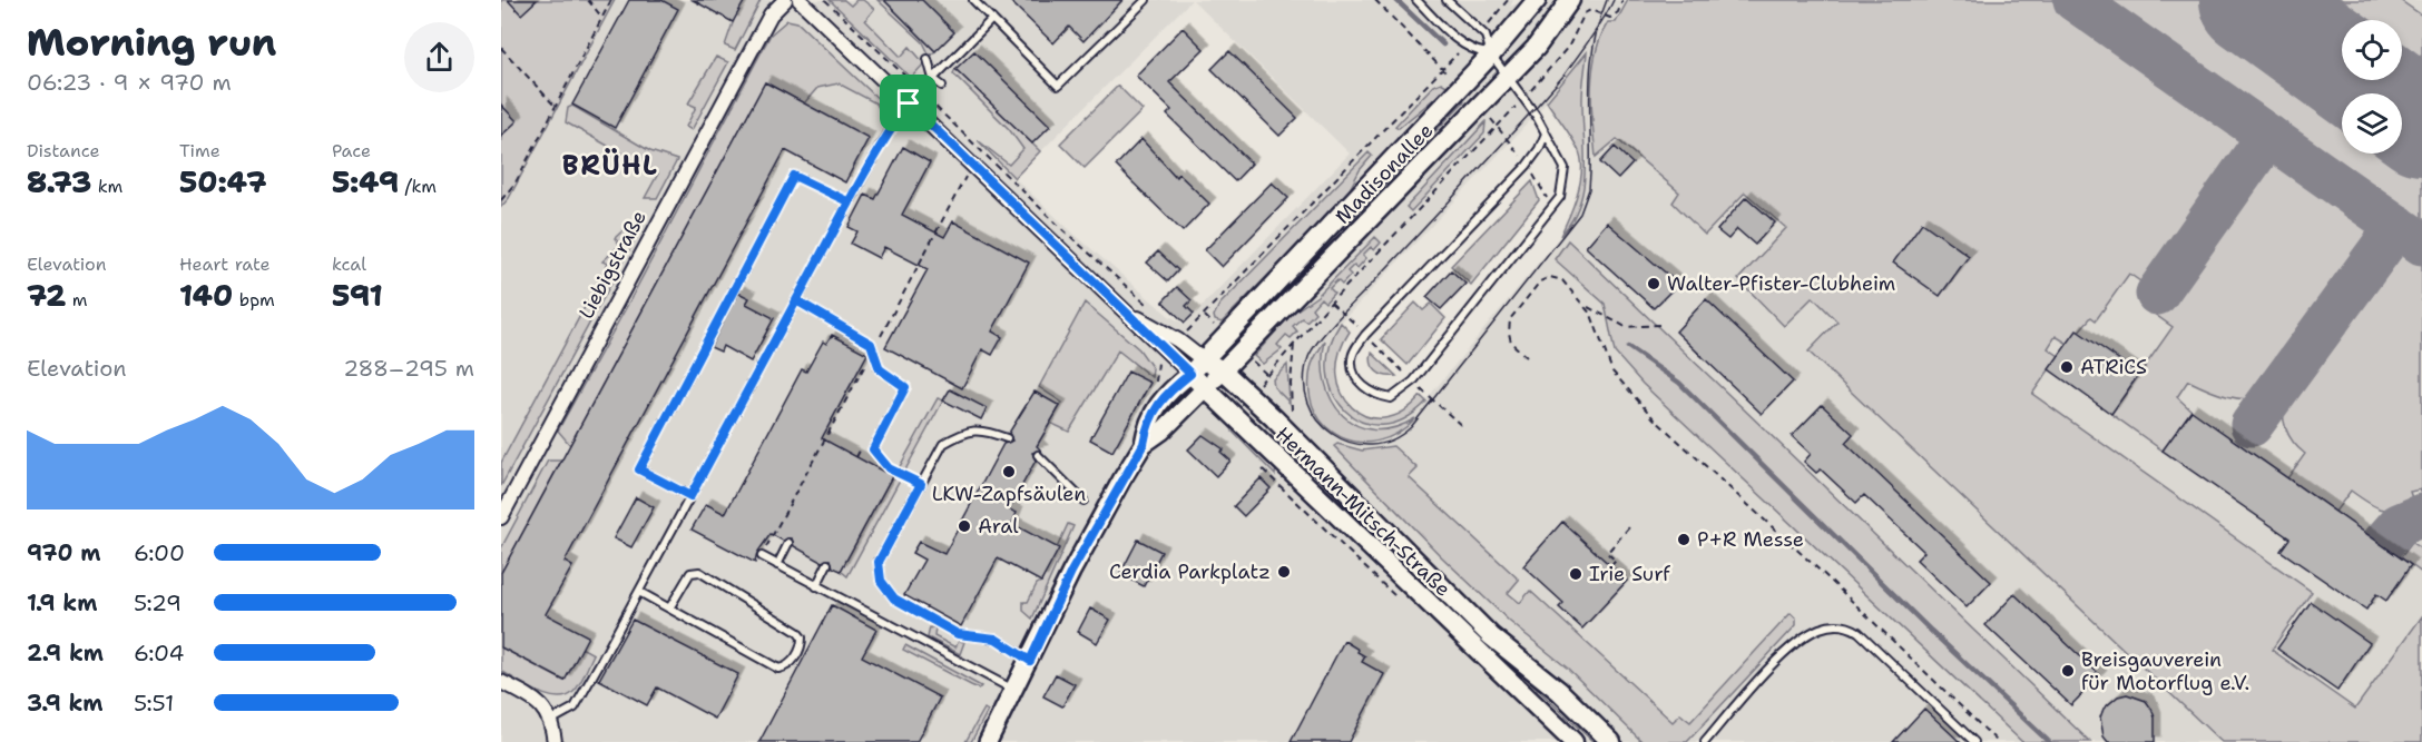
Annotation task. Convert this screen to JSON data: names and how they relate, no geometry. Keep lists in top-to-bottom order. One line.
{"streets":{"main road":["Madisonallee","Hermann-Mitsch-Straße"],"street":["Liebigstraße"]},"crossings":[["Madisonallee","Hermann-Mitsch-Straße"]],"districts":["BRÜHL"],"places":["Walter-Pfister-Clubheim","ATRiCS","LKW-Zapfsäulen","Aral","P+R Messe","Cerdia Parkplatz","Irie Surf","Breisgauverein für Motorflug e.V."],"page":{"heading":["Morning run","06:23 · 9 × 970 m"],"stats":[["Distance","8.73 km"],["Time","50:47"],["Pace","5:49 /km"],["Elevation","72 m"],["Heart rate","140 bpm"],["kcal","591"]],"chart":["Elevation","288–295 m"],"list":[{"name":"970 m","note":"6:00"},{"name":"1.9 km","note":"5:29"},{"name":"2.9 km","note":"6:04"},{"name":"3.9 km","note":"5:51"}]}}
